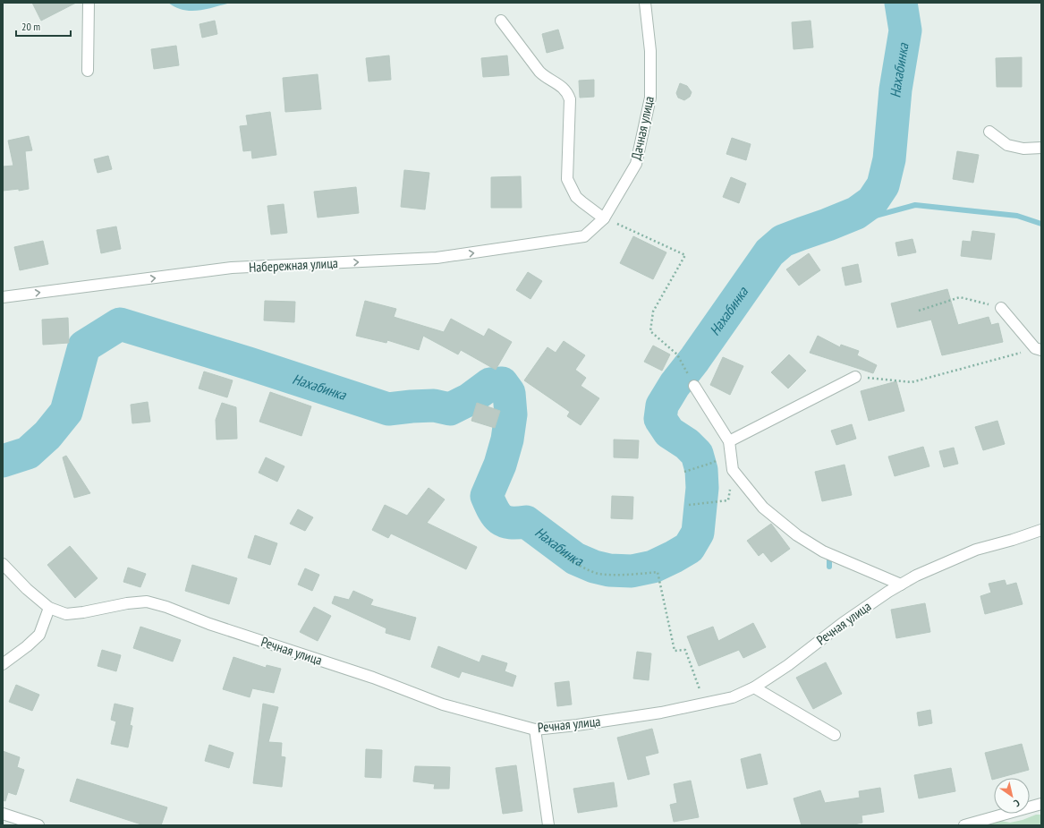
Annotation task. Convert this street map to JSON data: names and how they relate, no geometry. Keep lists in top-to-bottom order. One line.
{"streets":{"street":["Дачная улица","Набережная улица","Речная улица"]},"crossings":[["Дачная улица","Набережная улица"]],"one_way":["Набережная улица"],"water":["Нахабинка"],"scale_bar":"20 m","north":"bottom right"}
